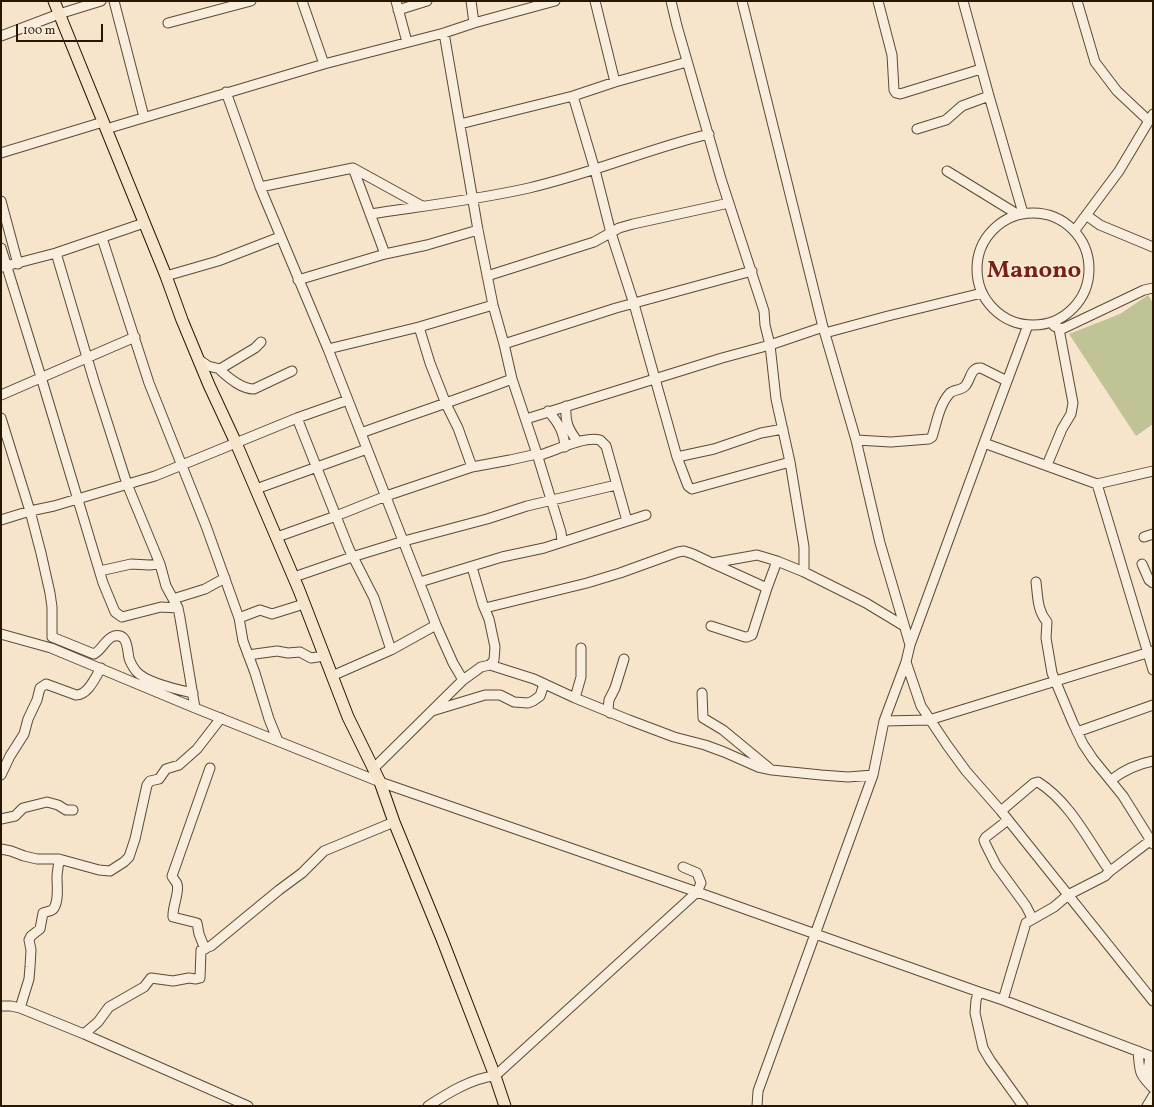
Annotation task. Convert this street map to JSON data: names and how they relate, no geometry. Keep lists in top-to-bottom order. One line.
{"districts":["Manono"],"scale_bar":"100 m"}
